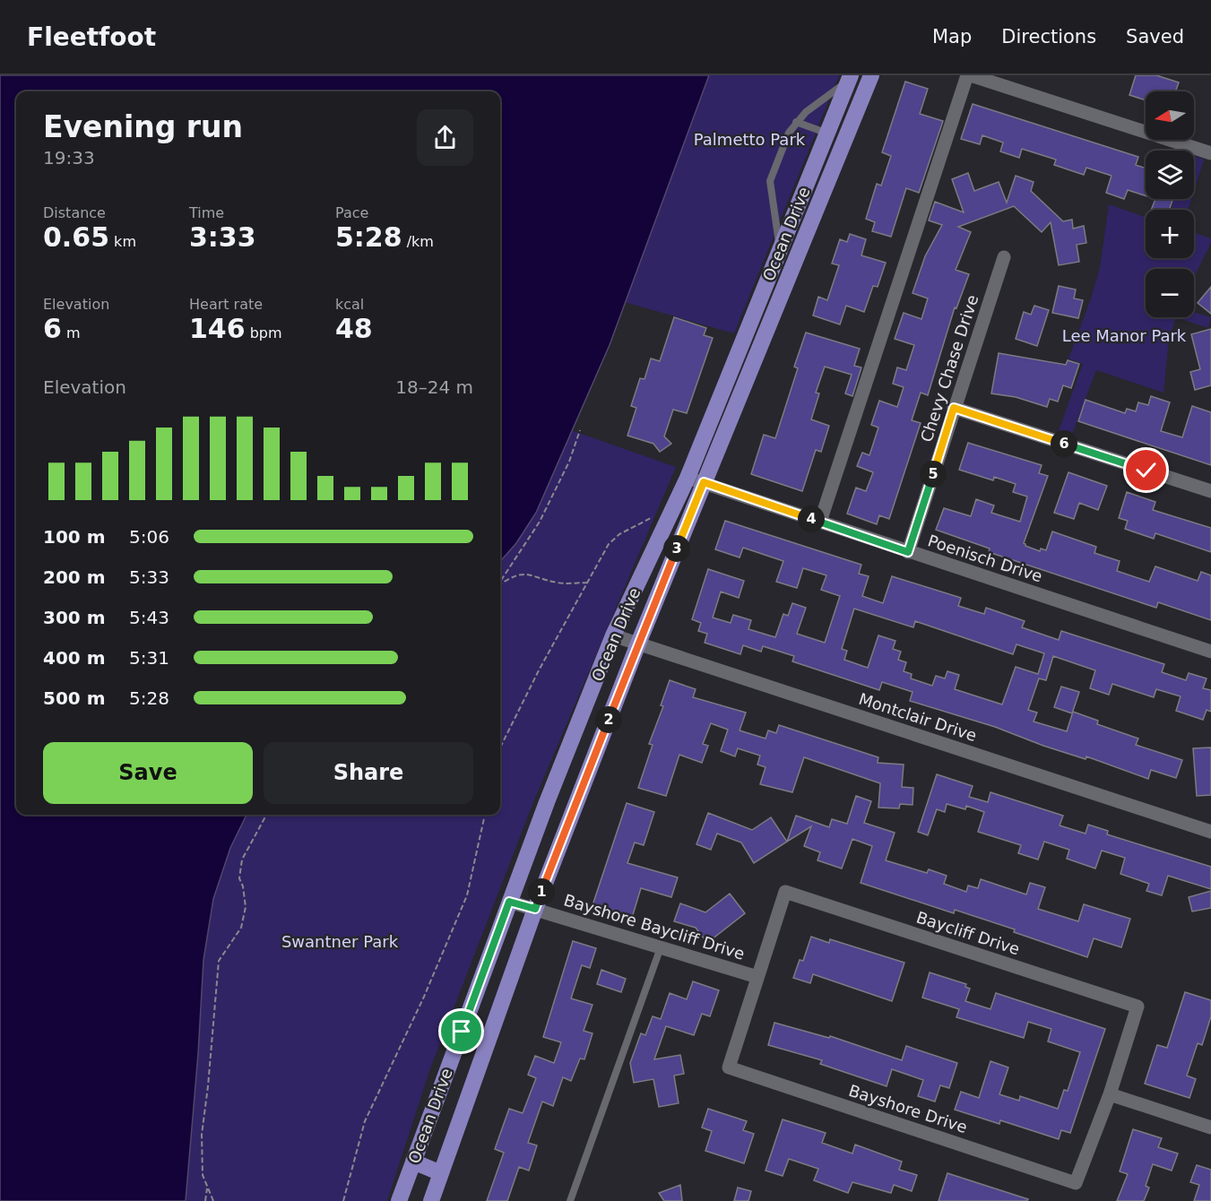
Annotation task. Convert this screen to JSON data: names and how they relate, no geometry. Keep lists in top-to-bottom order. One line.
{"streets":{"main road":["Ocean Drive"],"street":["Chevy Chase Drive","Poenisch Drive","Montclair Drive","Bayshore Baycliff Drive","Baycliff Drive","Bayshore Drive"]},"crossings":[["Ocean Drive","Poenisch Drive"],["Ocean Drive","Montclair Drive"],["Ocean Drive","Bayshore Baycliff Drive"],["Chevy Chase Drive","Poenisch Drive"],["Bayshore Baycliff Drive","Baycliff Drive"],["Bayshore Baycliff Drive","Bayshore Drive"],["Baycliff Drive","Bayshore Drive"]],"parks":["Palmetto Park","Lee Manor Park","Swantner Park"],"north":"left","page":{"header":"Fleetfoot","nav":["Map","Directions","Saved"],"map_buttons":["+","−"],"heading":["Evening run","19:33"],"stats":[["Distance","0.65 km"],["Time","3:33"],["Pace","5:28 /km"],["Elevation","6 m"],["Heart rate","146 bpm"],["kcal","48"]],"chart":["Elevation","18–24 m"],"pins":["6","5","4","3","2","1"],"list":[{"name":"100 m","note":"5:06"},{"name":"200 m","note":"5:33"},{"name":"300 m","note":"5:43"},{"name":"400 m","note":"5:31"},{"name":"500 m","note":"5:28"}],"buttons":["Save","Share"]}}
